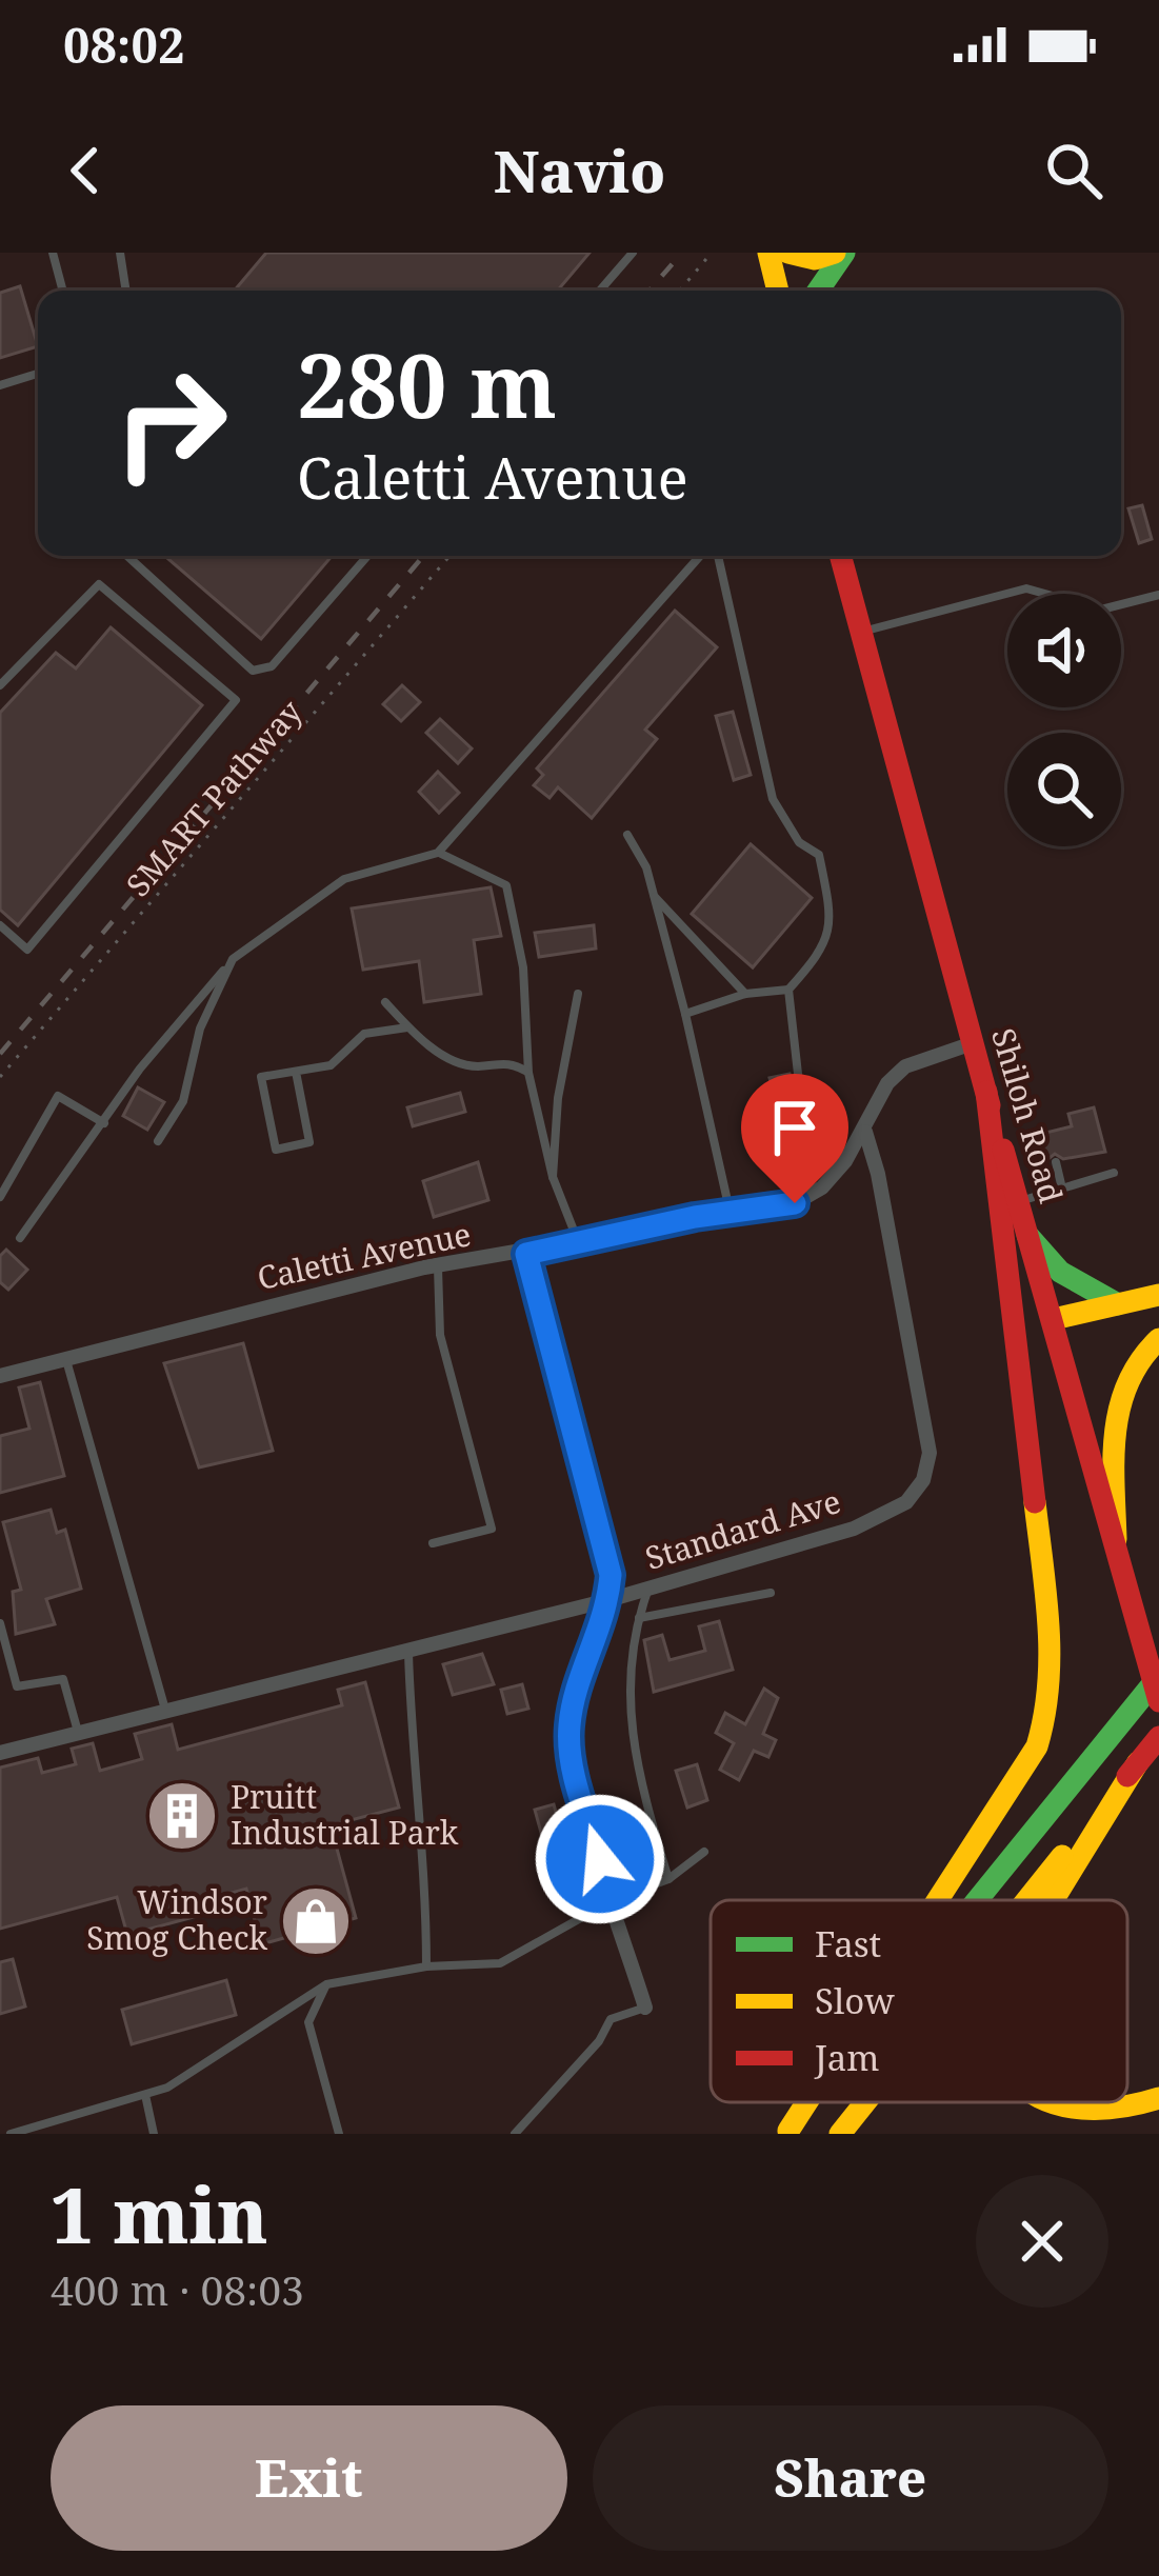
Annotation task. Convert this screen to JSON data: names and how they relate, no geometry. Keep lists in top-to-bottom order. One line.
{"streets":{"main road":["Shiloh Road"],"street":["Caletti Avenue","Standard Ave"],"path":["SMART Pathway"]},"crossings":[["Shiloh Road","Caletti Avenue"],["Caletti Avenue","Standard Ave"]],"places":{"building":["Pruitt Industrial Park"],"shop":["Windsor Smog Check"]},"legend":["Fast","Slow","Jam"],"page":{"status":"08:02","header":"Navio","turn":["280 m","Caletti Avenue"],"heading":["1 min","400 m · 08:03"],"buttons":["Exit","Share"]}}
